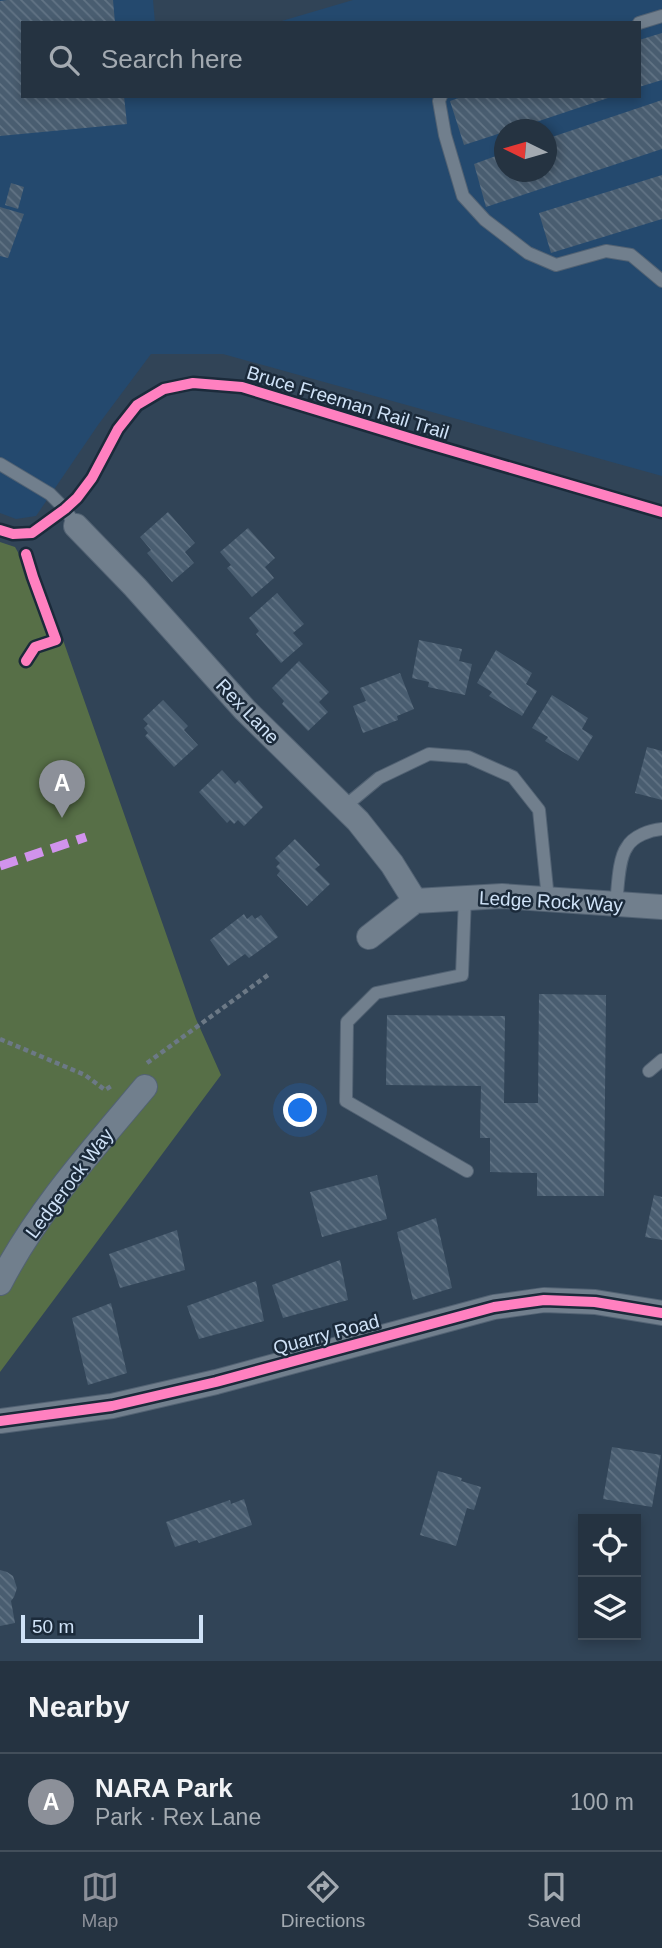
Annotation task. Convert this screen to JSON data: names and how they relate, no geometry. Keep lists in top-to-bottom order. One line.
{"streets":{"street":["Rex Lane","Ledge Rock Way","Ledgerock Way","Quarry Road"],"cycle path":["Bruce Freeman Rail Trail"]},"crossings":[["Rex Lane","Ledge Rock Way"]],"scale_bar":"50 m","north":"left","page":{"search":"Search here","pins":"A","scale":"50 m","heading":"Nearby","list":[{"mark":"A","name":"NARA Park","note":"Park · Rex Lane","value":"100 m"}],"nav":["Map","Directions","Saved"]}}
